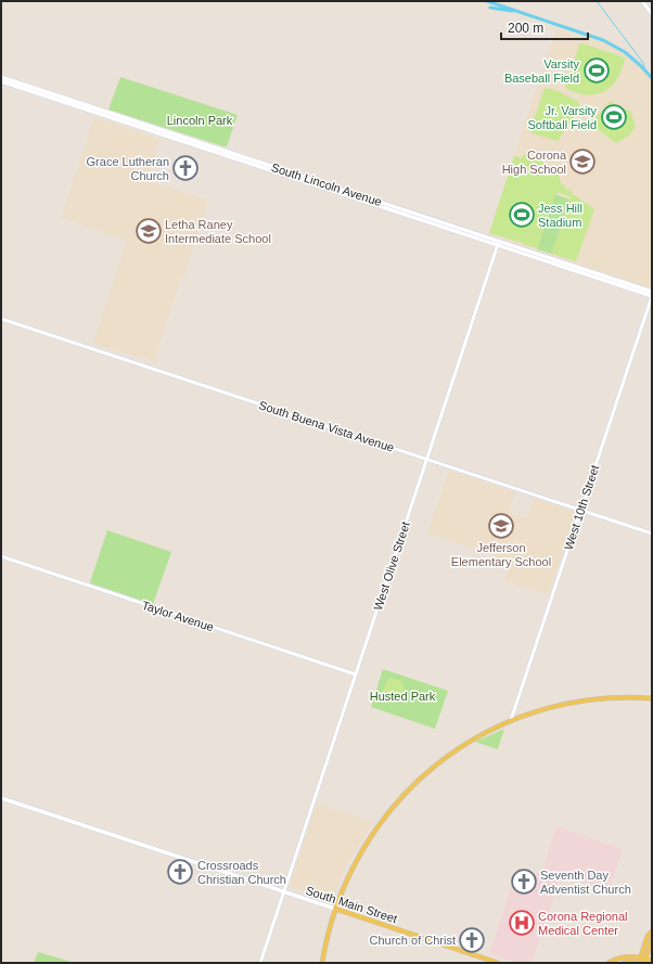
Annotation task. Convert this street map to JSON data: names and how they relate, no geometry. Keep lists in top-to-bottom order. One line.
{"streets":{"main road":["South Lincoln Avenue","South Main Street"],"street":["South Buena Vista Avenue","West 10th Street","West Olive Street","Taylor Avenue"]},"crossings":[["South Lincoln Avenue","West 10th Street"],["South Lincoln Avenue","West Olive Street"],["South Buena Vista Avenue","West 10th Street"],["South Buena Vista Avenue","West Olive Street"],["West Olive Street","Taylor Avenue"],["West Olive Street","South Main Street"]],"parks":["Lincoln Park","Husted Park"],"places":{"sports":["Varsity Baseball Field","Jr. Varsity Softball Field","Jess Hill Stadium"],"school or university":["Corona High School","Letha Raney Intermediate School","Jefferson Elementary School"],"church":["Grace Lutheran Church","Crossroads Christian Church","Seventh Day Adventist Church","Church of Christ"],"hospital":["Corona Regional Medical Center"]},"scale_bar":"200 m"}
